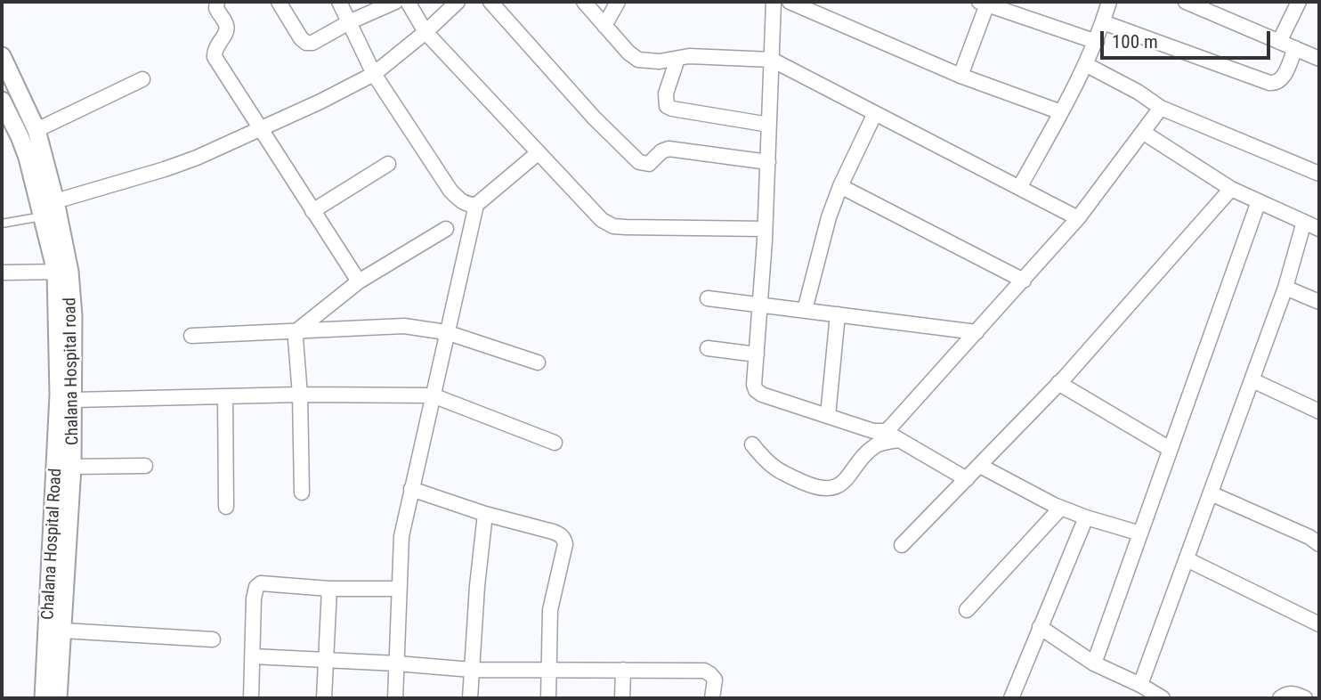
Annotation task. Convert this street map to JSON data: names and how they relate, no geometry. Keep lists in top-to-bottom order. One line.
{"streets":{"street":["Chalana Hospital road","Chalana Hospital Road"]},"crossings":[["Chalana Hospital road","Chalana Hospital Road"]],"scale_bar":"100 m"}
